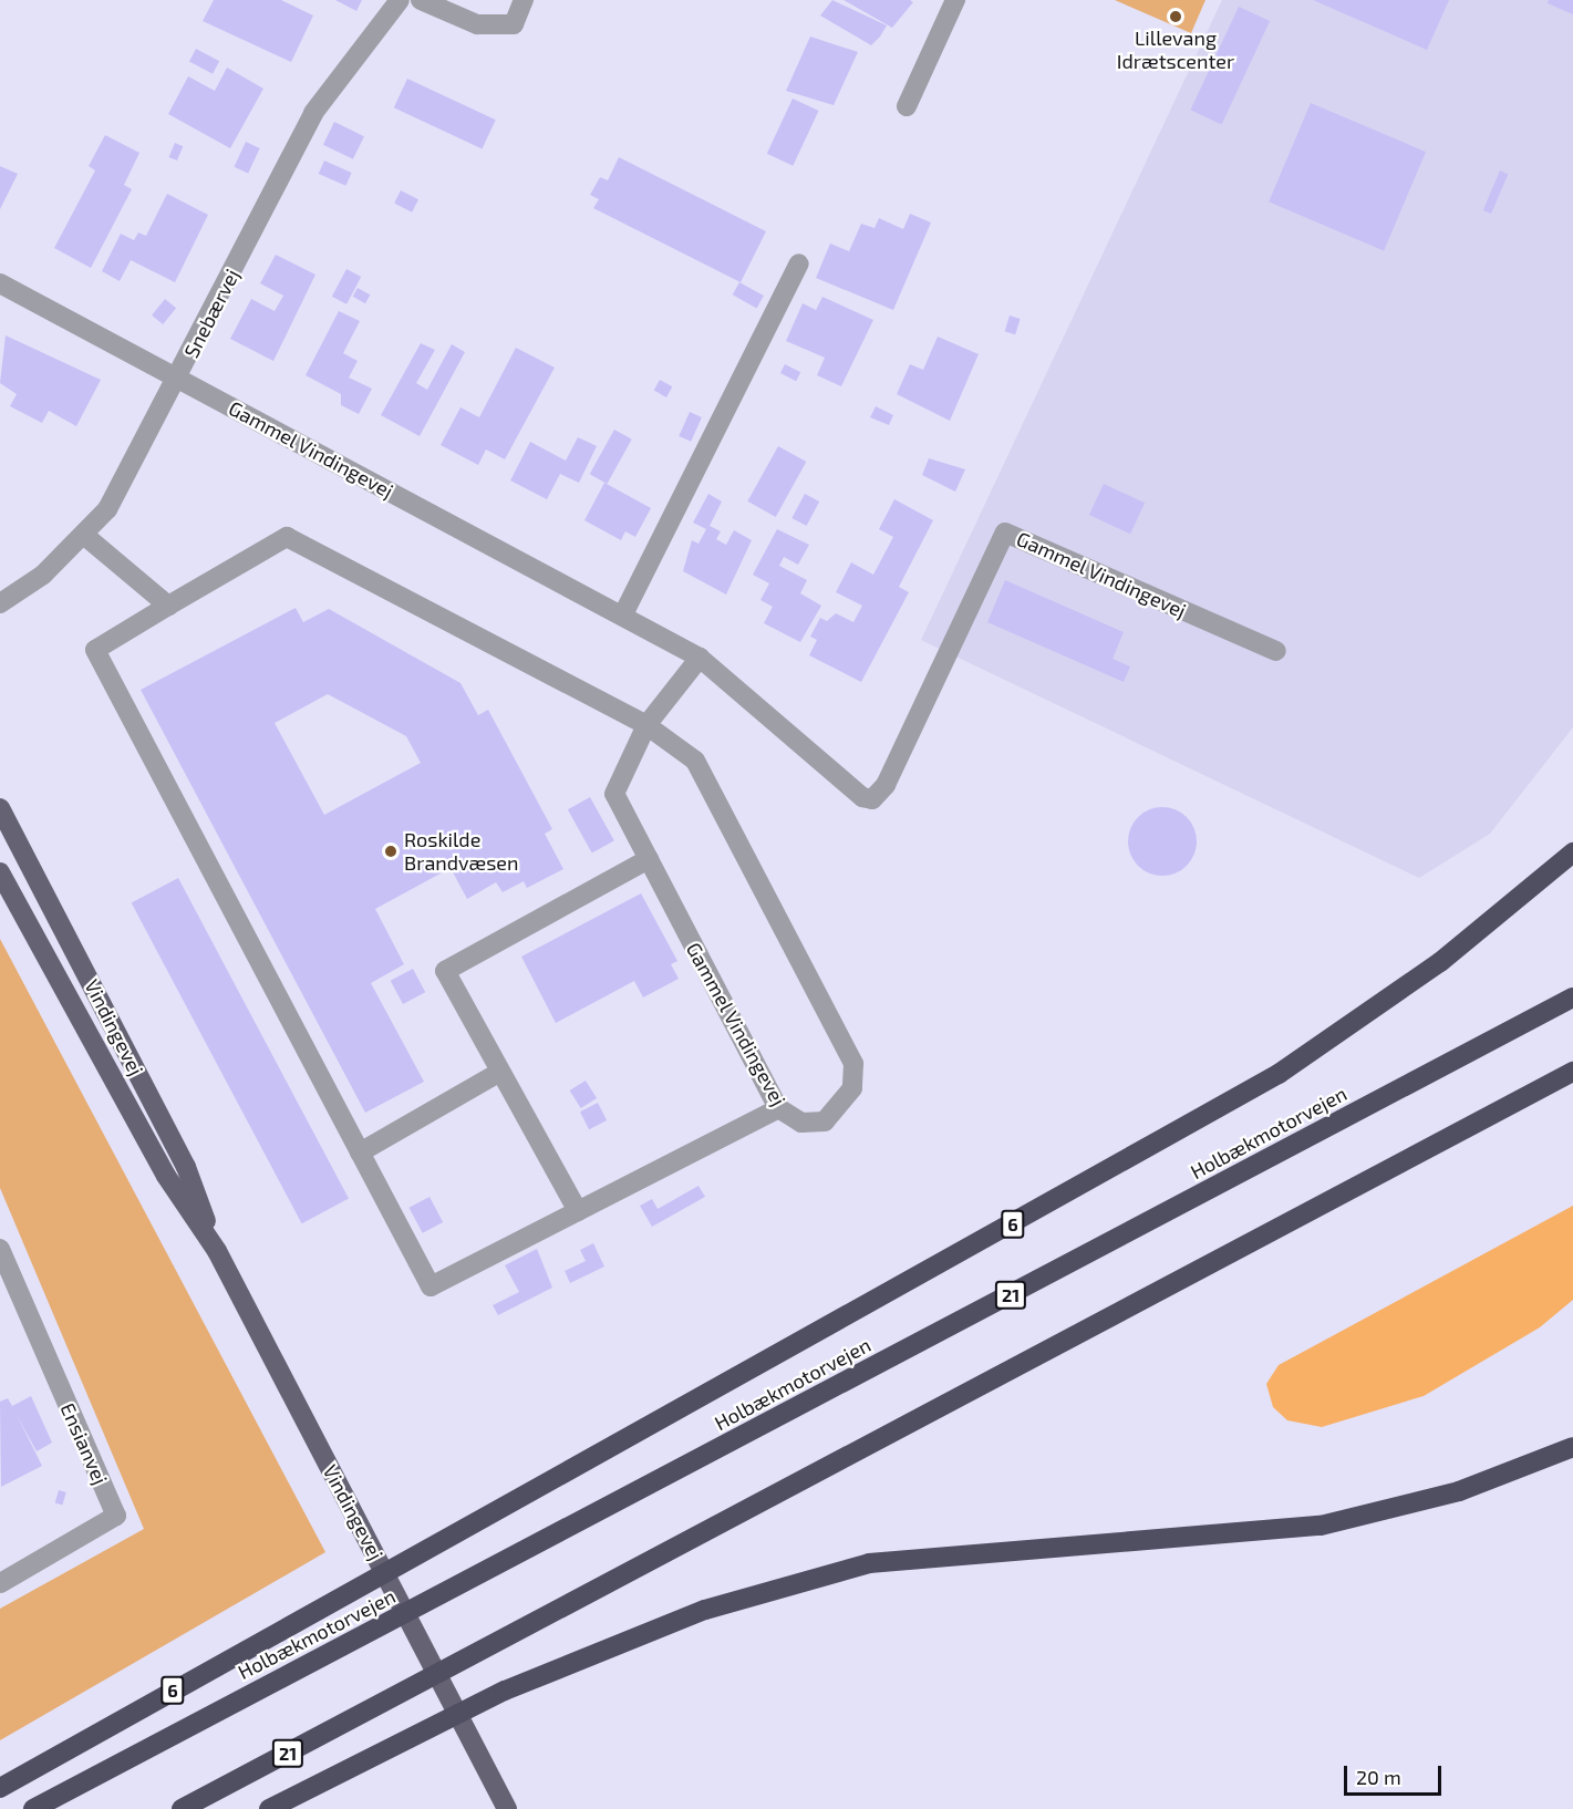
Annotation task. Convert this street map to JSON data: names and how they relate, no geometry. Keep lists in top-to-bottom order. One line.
{"streets":{"highway":["Holbækmotorvejen","6","21"],"main road":["Vindingevej"],"street":["Snebærvej","Gammel Vindingevej","Ensianvej"]},"crossings":[["Snebærvej","Gammel Vindingevej"]],"places":["Lillevang Idrætscenter","Roskilde Brandvæsen"],"scale_bar":"20 m"}
